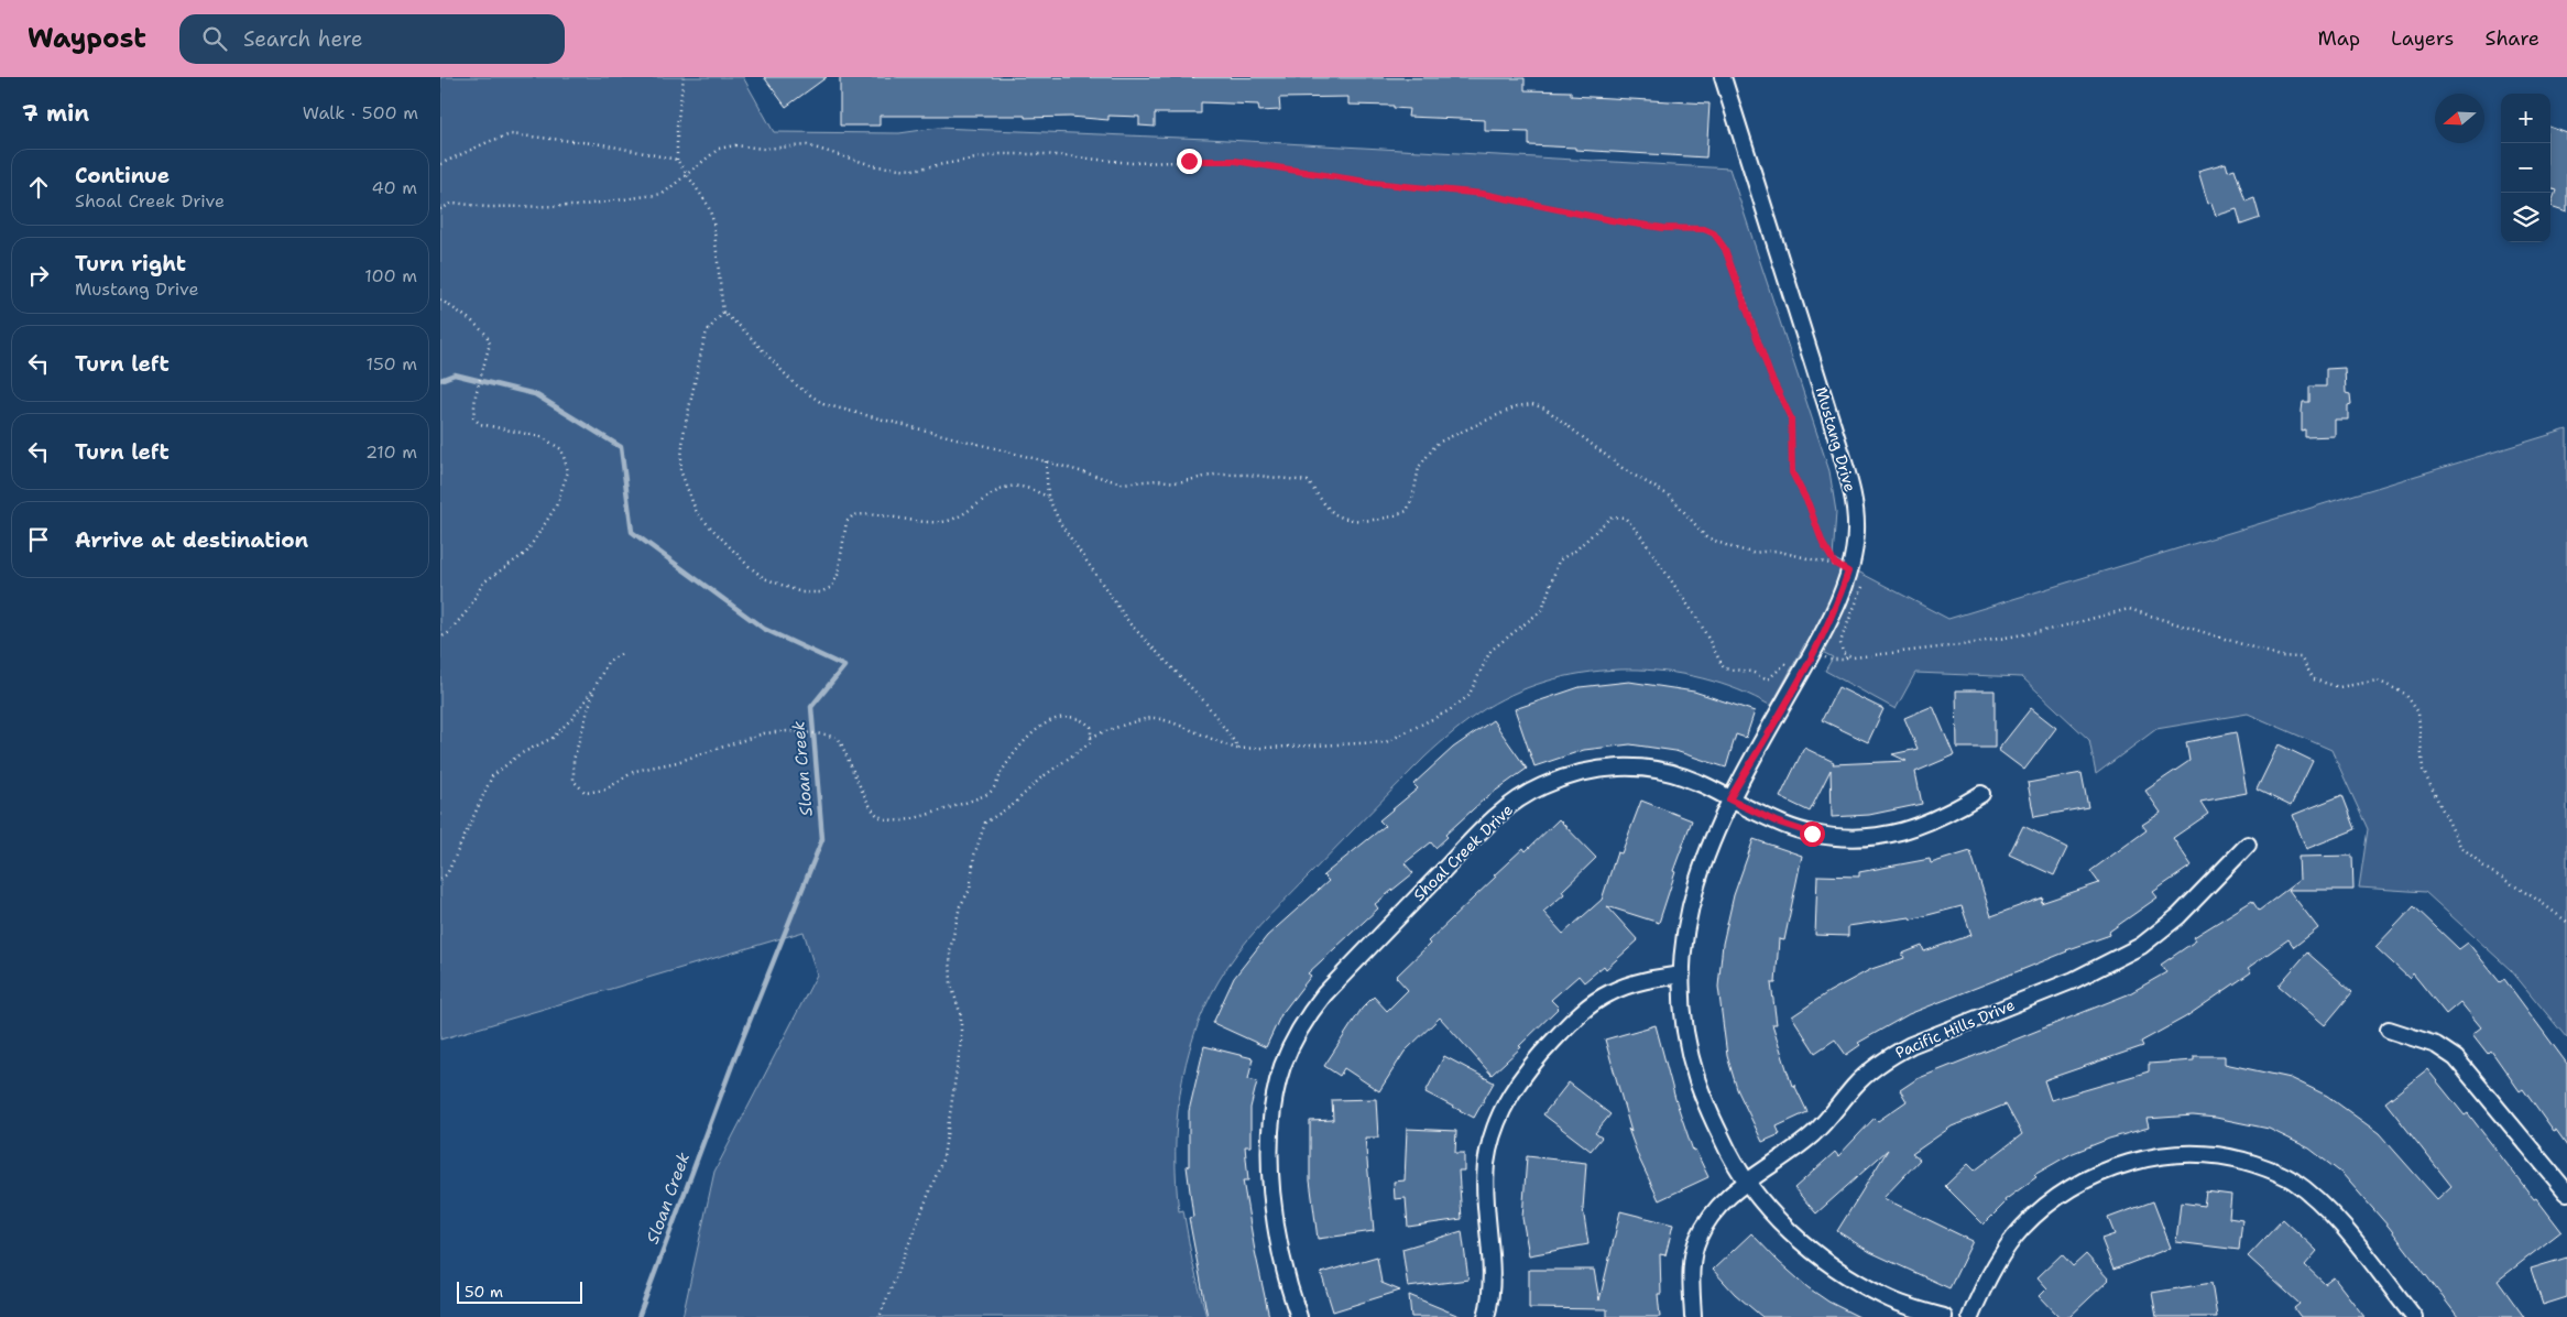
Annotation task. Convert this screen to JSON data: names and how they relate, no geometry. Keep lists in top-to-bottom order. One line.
{"streets":{"street":["Mustang Drive","Shoal Creek Drive","Pacific Hills Drive"]},"crossings":[["Mustang Drive","Shoal Creek Drive"],["Mustang Drive","Pacific Hills Drive"]],"water":["Sloan Creek"],"scale_bar":"50 m","north":"left","page":{"header":"Waypost","search":"Search here","nav":["Map","Layers","Share"],"heading":["7 min","Walk · 500 m"],"map_buttons":["+","−"],"list":[["Continue","Shoal Creek Drive","40 m"],["Turn right","Mustang Drive","100 m"],["Turn left","150 m"],["Turn left","210 m"],"Arrive at destination"],"scale":"50 m"}}
